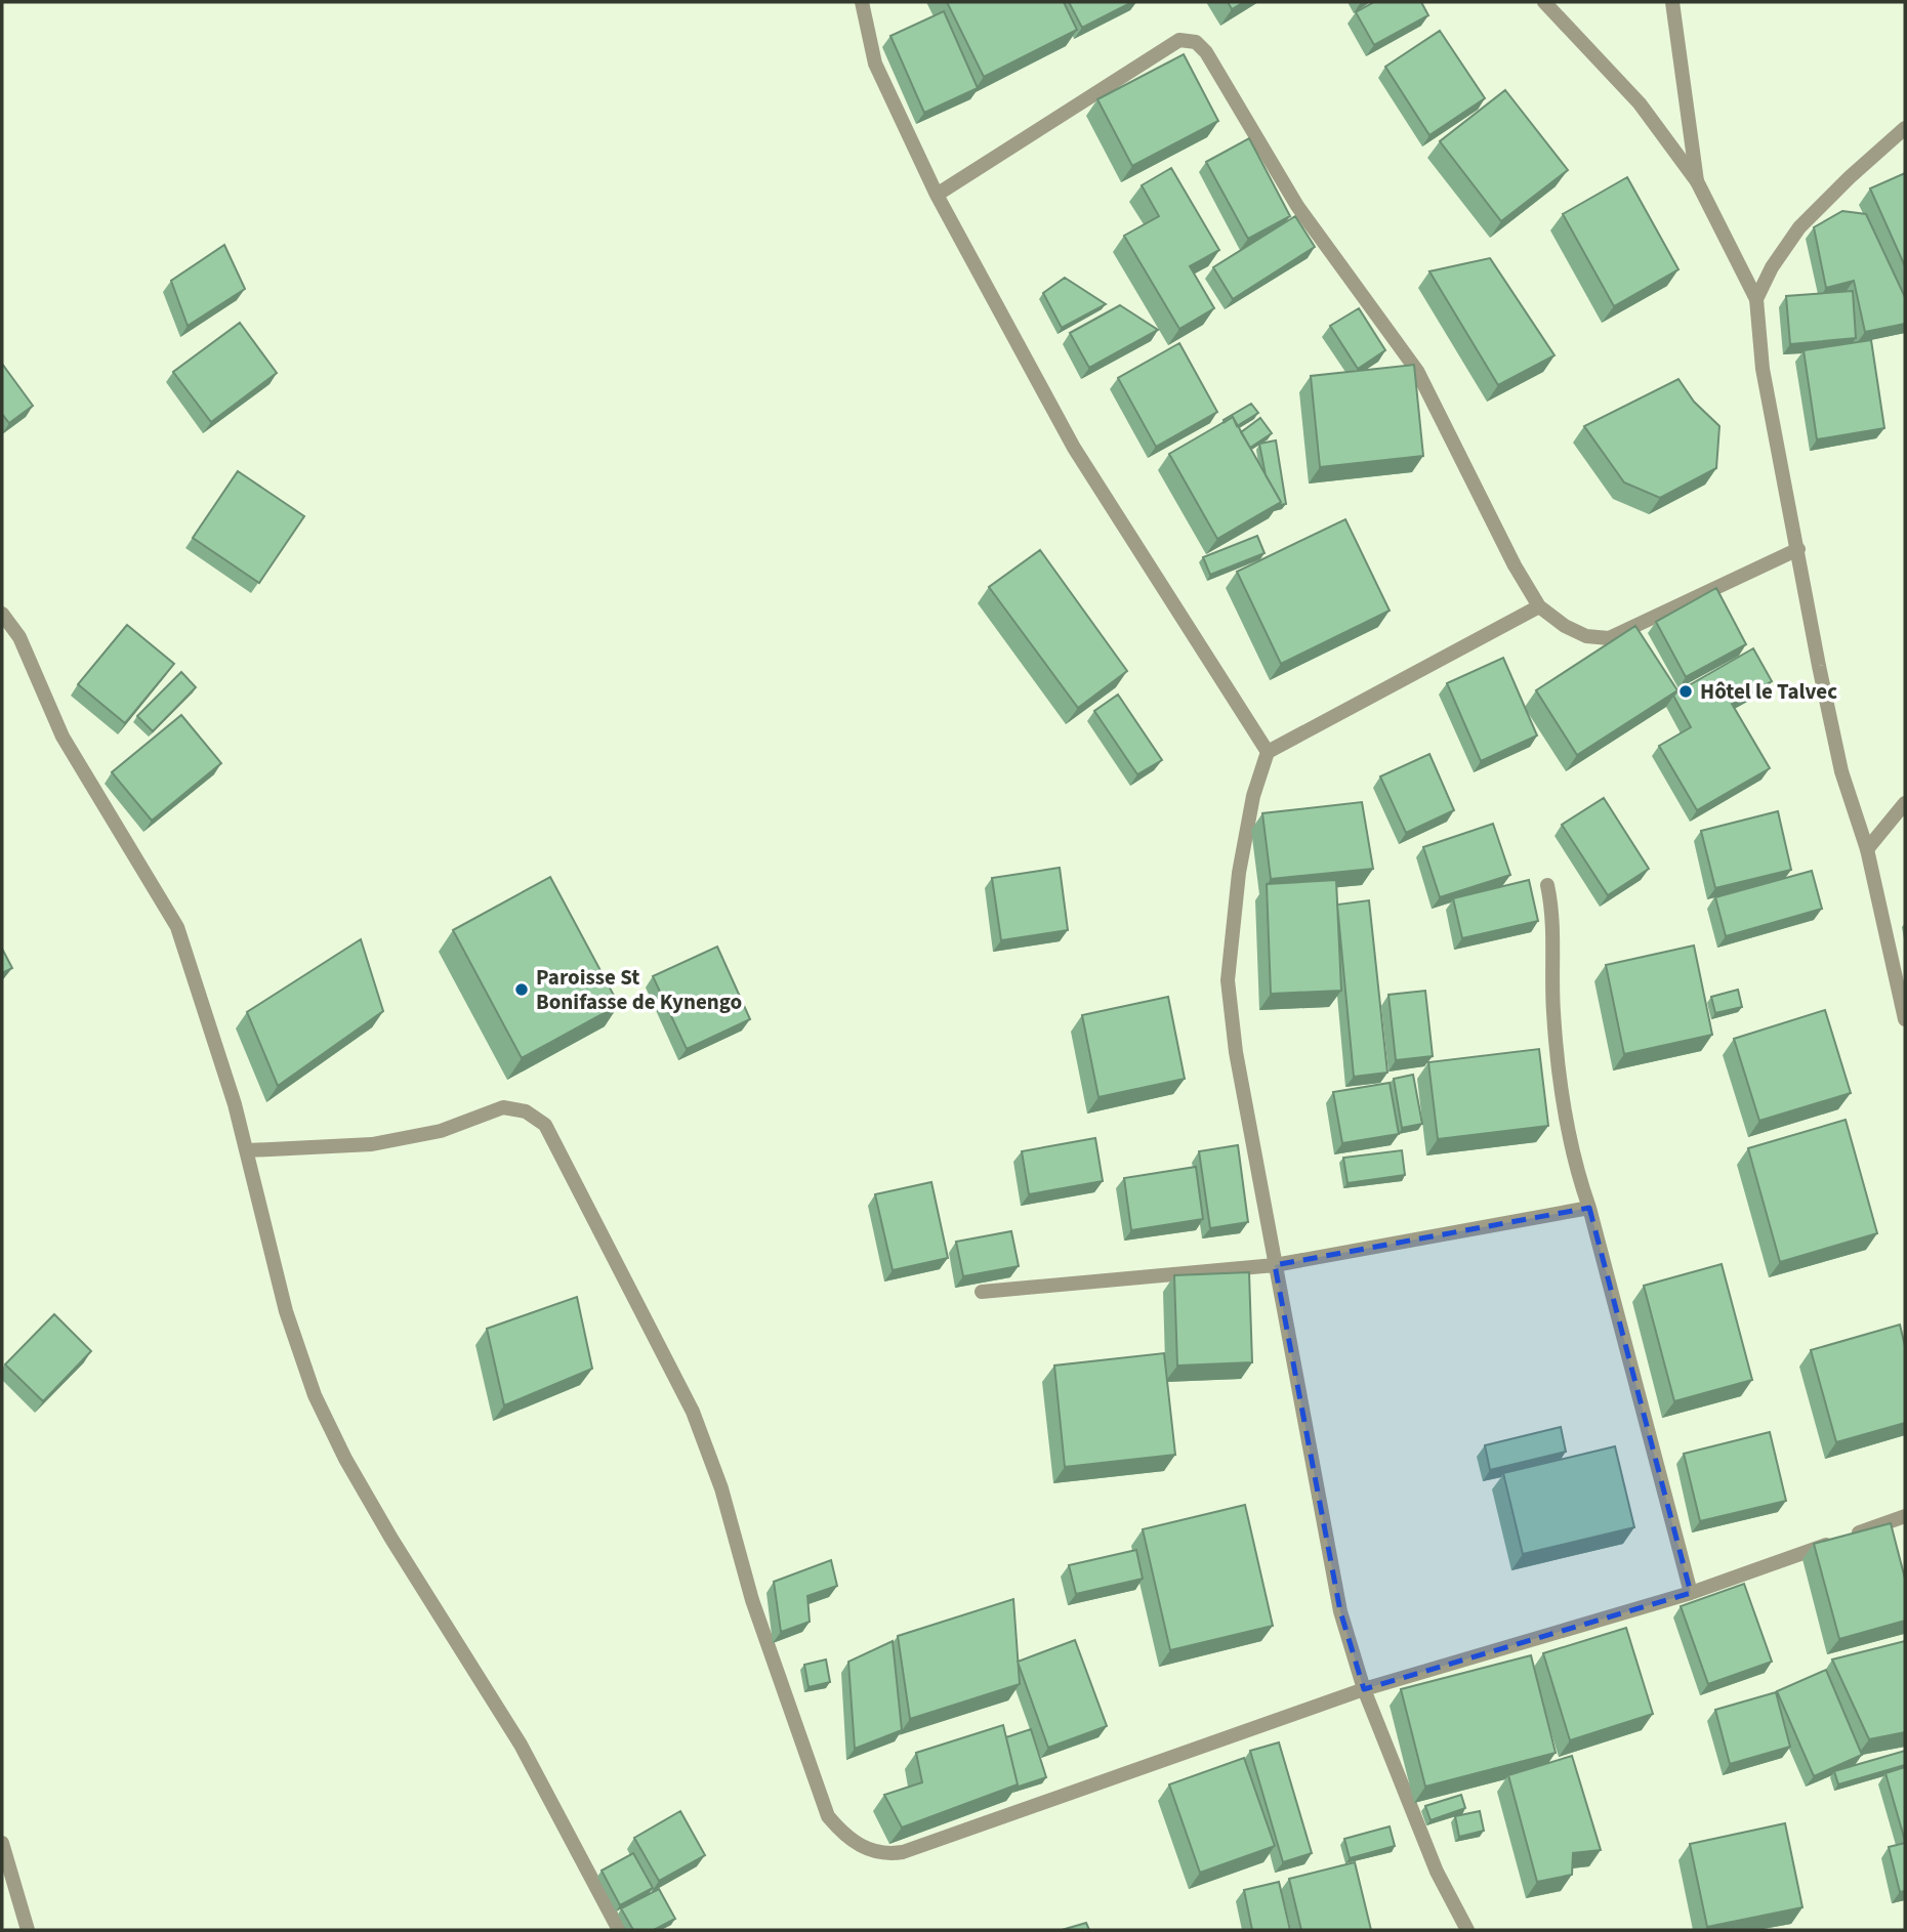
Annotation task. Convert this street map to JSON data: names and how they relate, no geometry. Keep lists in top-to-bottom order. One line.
{"places":["Hôtel le Talvec","Paroisse St Bonifasse de Kynengo"]}
